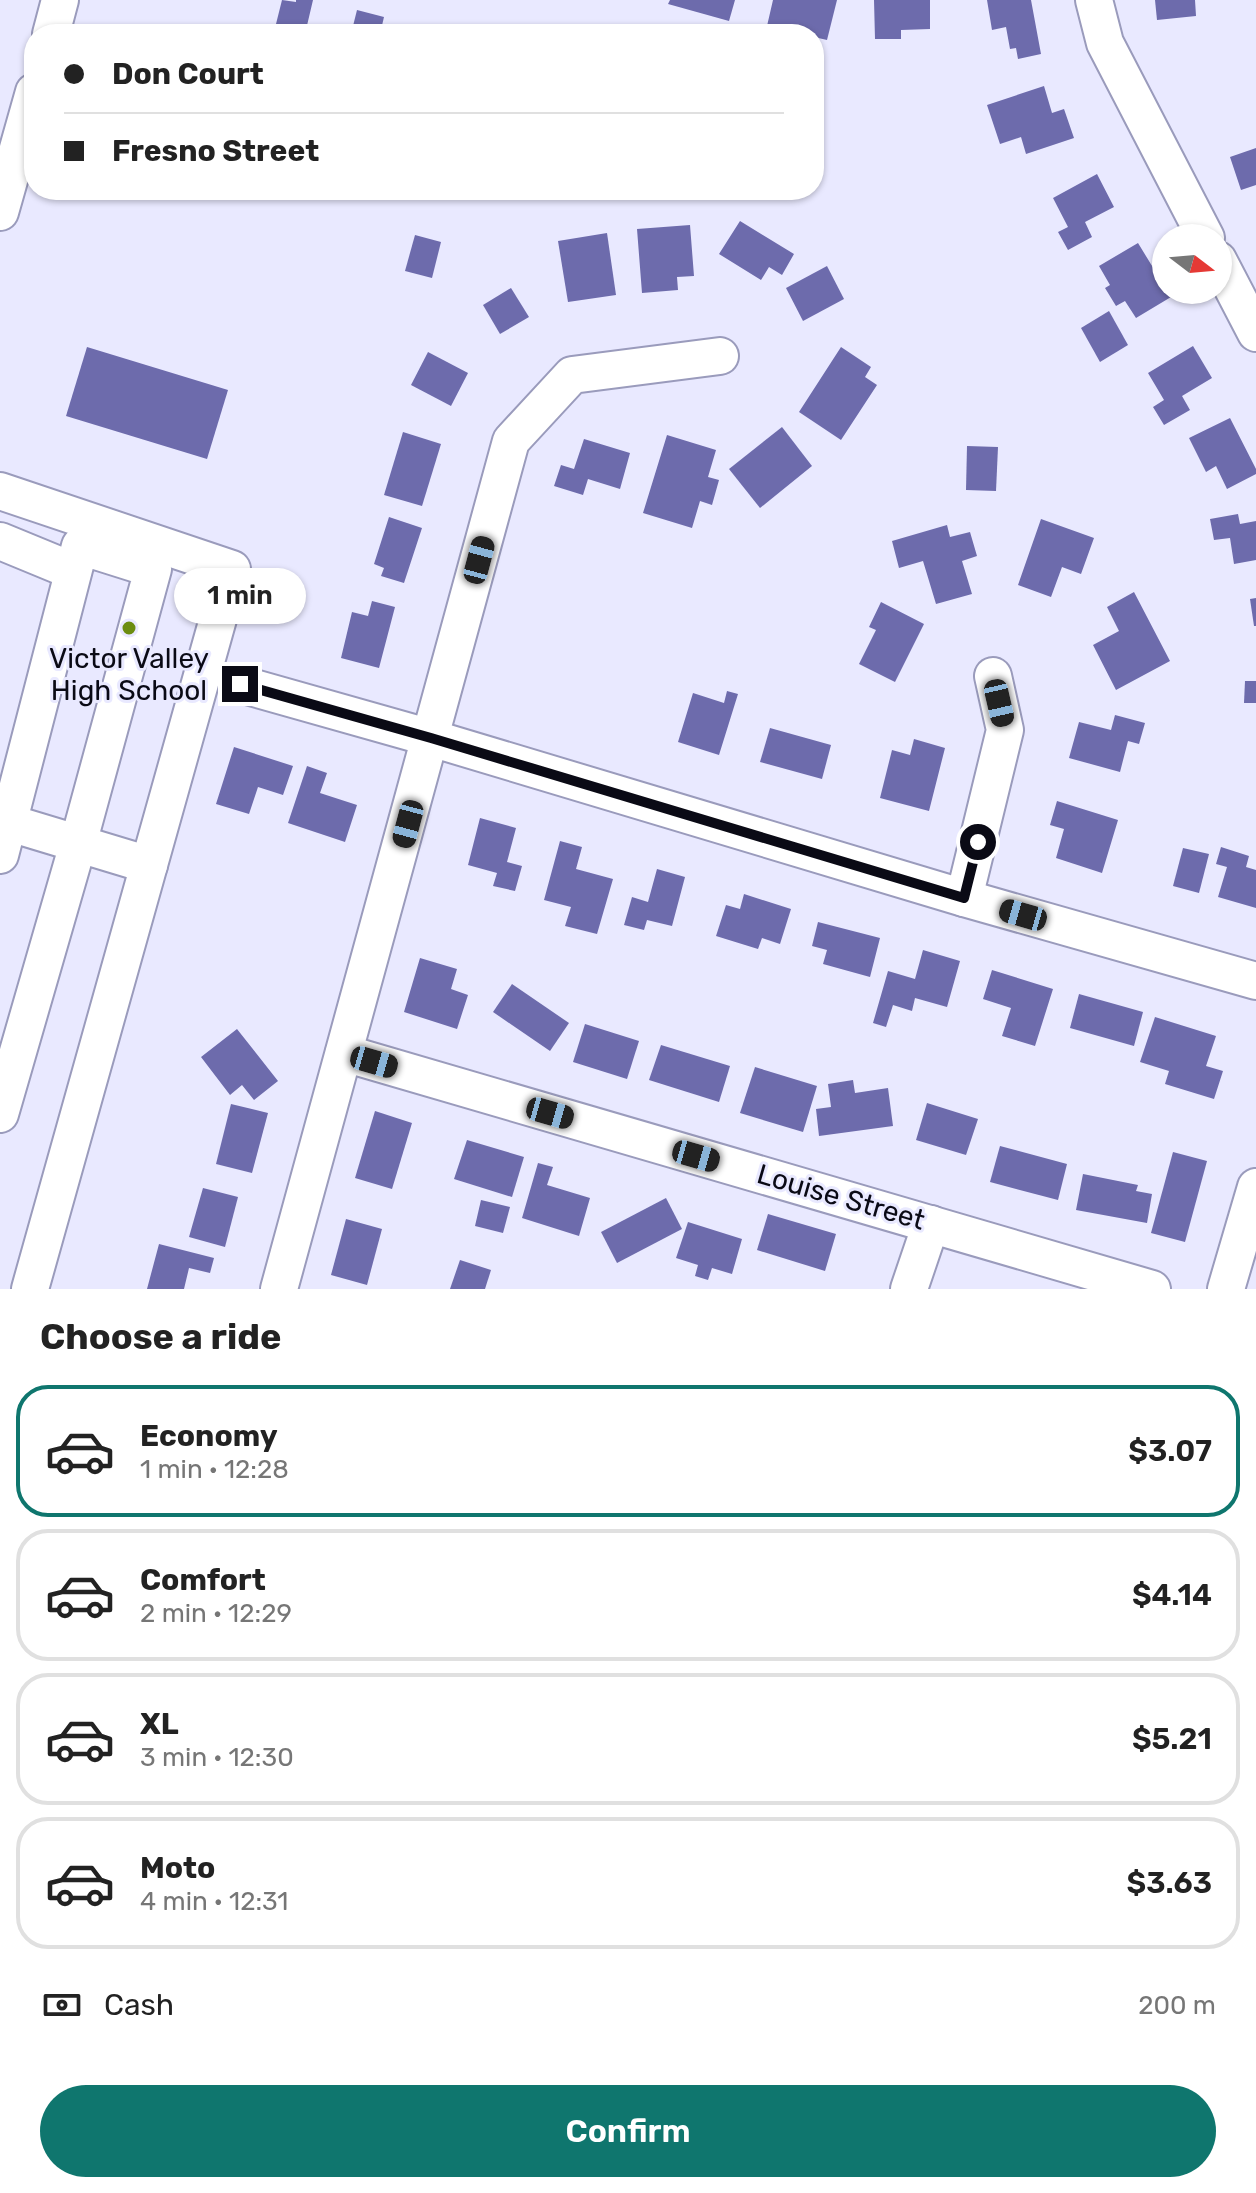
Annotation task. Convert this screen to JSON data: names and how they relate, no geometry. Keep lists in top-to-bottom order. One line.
{"streets":{"street":["Louise Street"]},"places":["Victor Valley High School"],"north":"right","page":{"banner":["Don Court","Fresno Street"],"bubble":"1 min","heading":"Choose a ride","list":[{"name":"Economy","note":"1 min · 12:28","value":"$3.07"},{"name":"Comfort","note":"2 min · 12:29","value":"$4.14"},{"name":"XL","note":"3 min · 12:30","value":"$5.21"},{"name":"Moto","note":"4 min · 12:31","value":"$3.63"}],"pay":["Cash","200 m"],"buttons":"Confirm"}}
